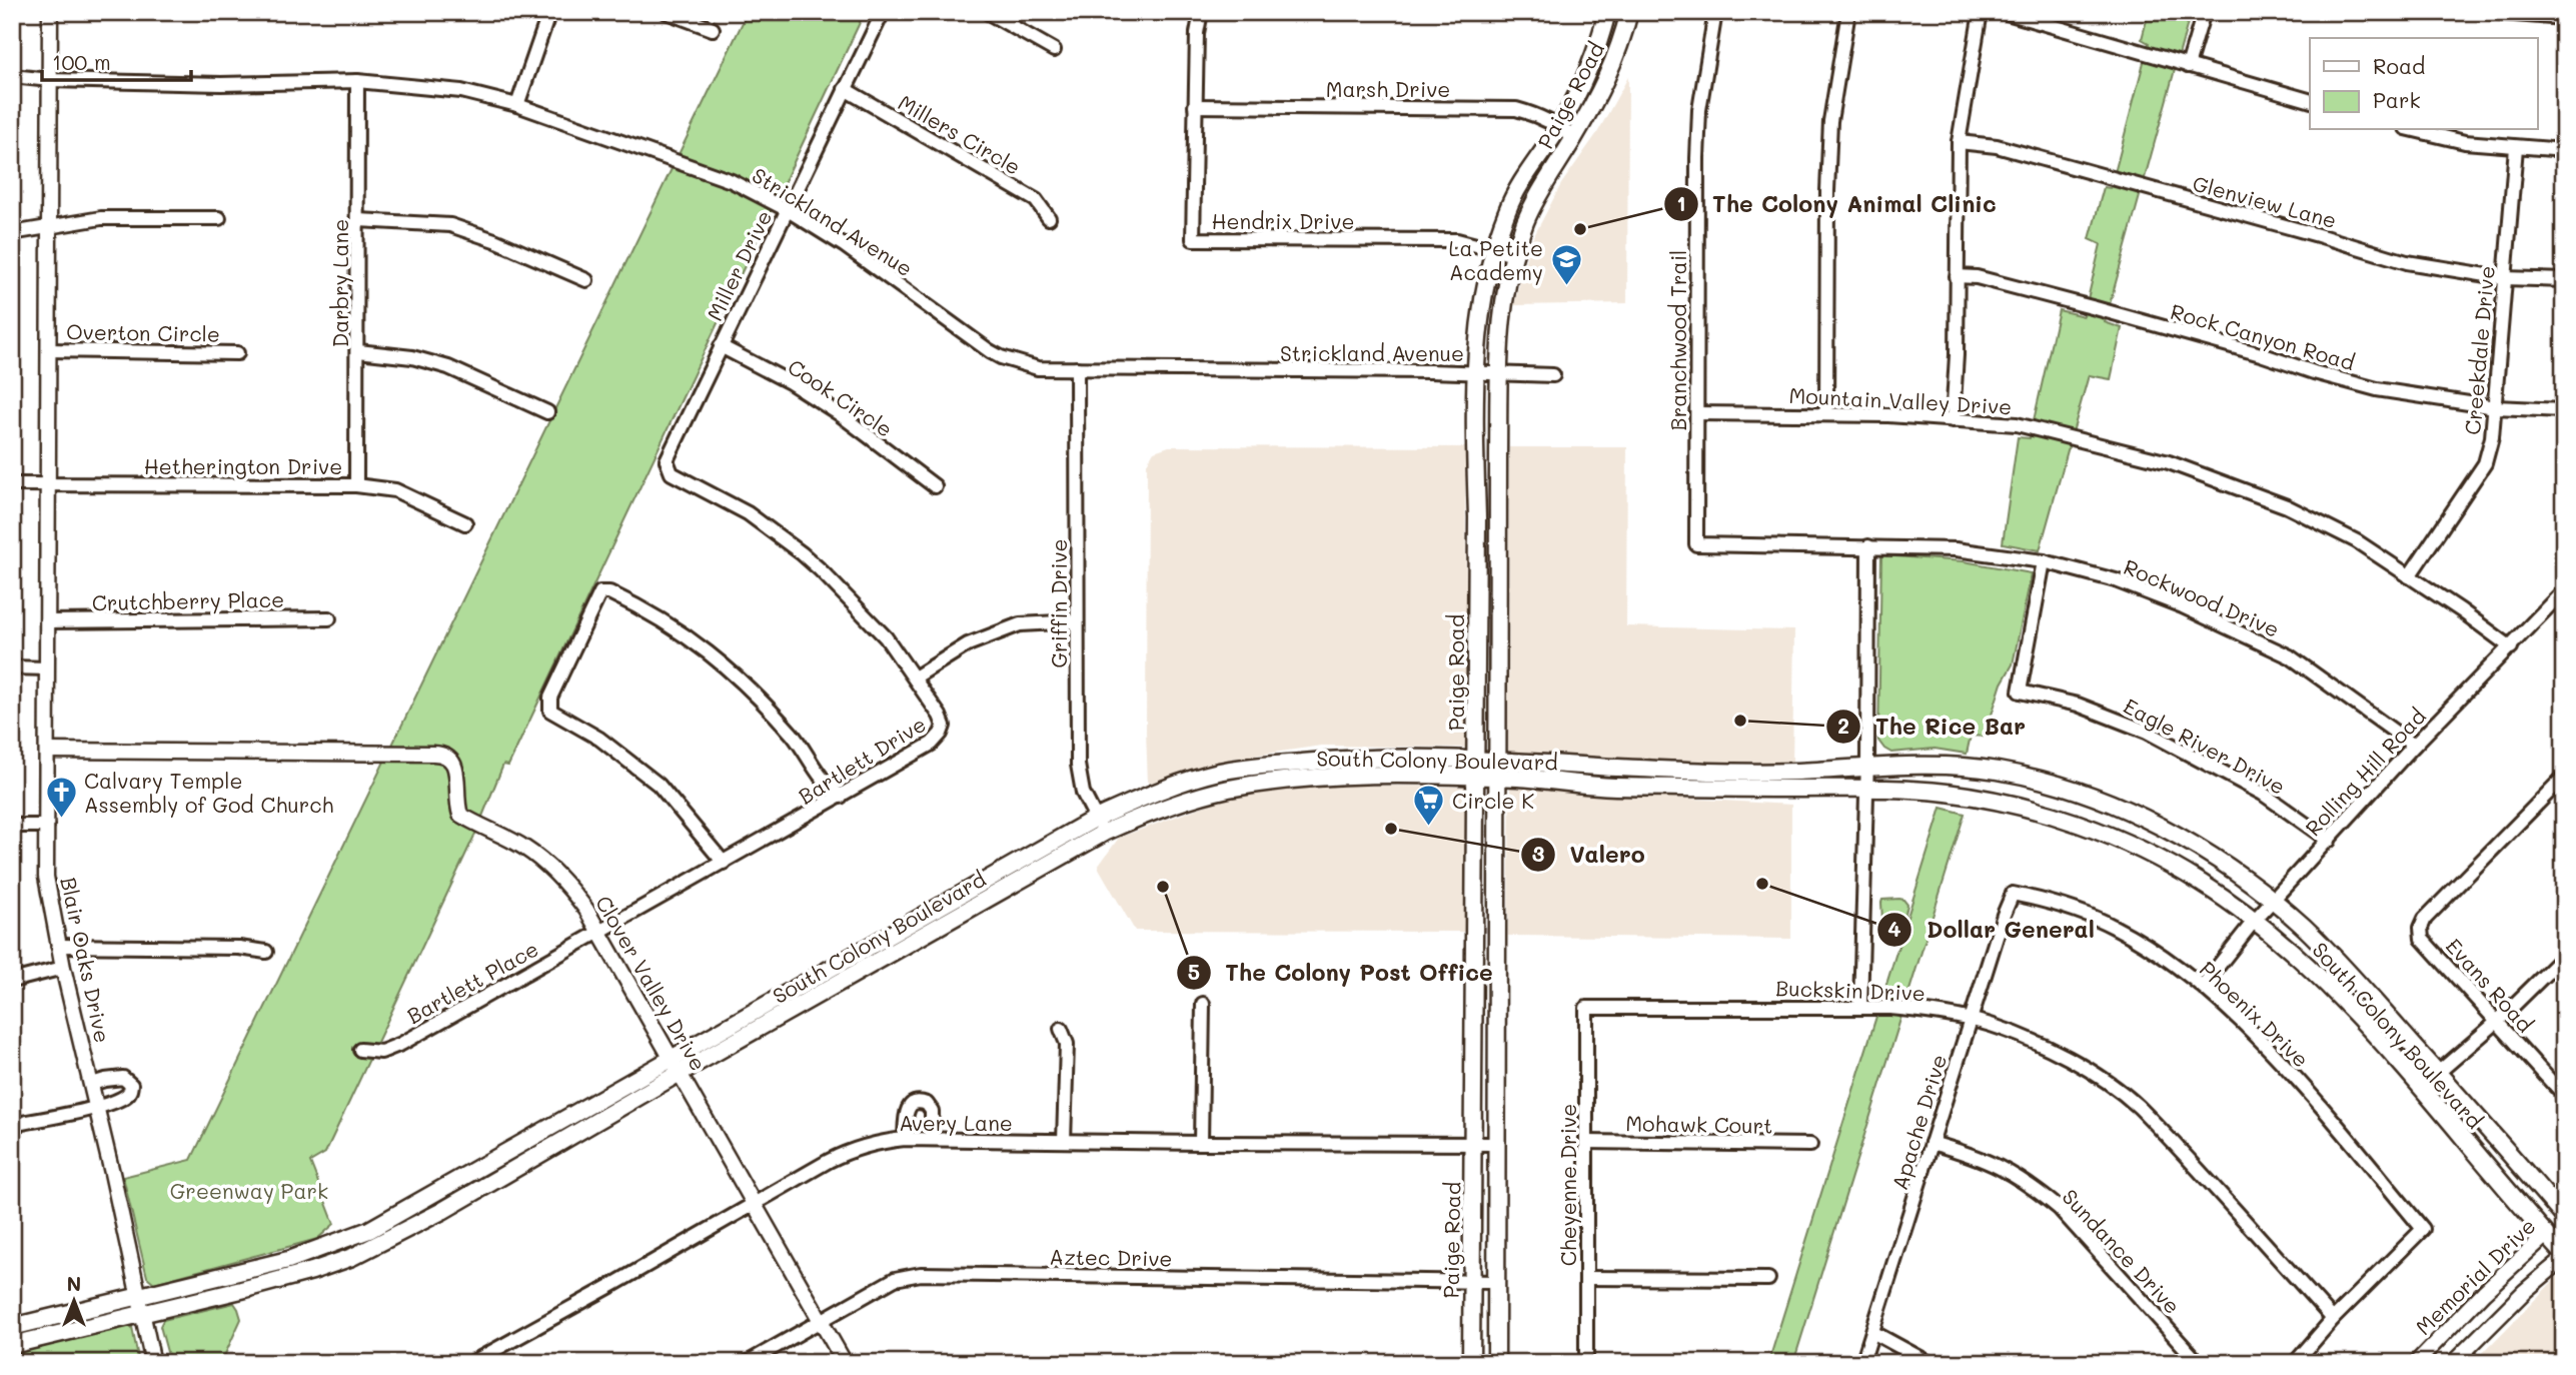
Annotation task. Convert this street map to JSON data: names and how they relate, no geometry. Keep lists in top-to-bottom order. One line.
{"streets":{"main road":["Paige Road","South Colony Boulevard","Memorial Drive"],"street":["Marsh Drive","Millers Circle","Glenview Lane","Hendrix Drive","Strickland Avenue","Miller Drive","Darbry Lane","Overton Circle","Rock Canyon Road","Branchwood Trail","Creekdale Drive","Cook Circle","Mountain Valley Drive","Hetherington Drive","Rockwood Drive","Crutchberry Place","Griffin Drive","Eagle River Drive","Bartlett Drive","Rolling Hill Road","Blair Oaks Drive","Bartlett Place","Clover Valley Drive","Evans Road","Buckskin Drive","Phoenix Drive","Avery Lane","Apache Drive","Mohawk Court","Cheyenne Drive","Sundance Drive","Aztec Drive"]},"crossings":[["Marsh Drive","Paige Road"],["Marsh Drive","Hendrix Drive"],["Paige Road","Hendrix Drive"],["Paige Road","Strickland Avenue"],["Paige Road","South Colony Boulevard"],["Paige Road","Avery Lane"],["Paige Road","Aztec Drive"],["Millers Circle","Miller Drive"],["Glenview Lane","Creekdale Drive"],["Strickland Avenue","Miller Drive"],["Strickland Avenue","Darbry Lane"],["Strickland Avenue","Griffin Drive"],["Strickland Avenue","Blair Oaks Drive"],["Miller Drive","Cook Circle"],["Miller Drive","Bartlett Drive"],["Darbry Lane","Hetherington Drive"],["Overton Circle","Blair Oaks Drive"],["Rock Canyon Road","Creekdale Drive"],["Branchwood Trail","Mountain Valley Drive"],["Branchwood Trail","Rockwood Drive"],["Creekdale Drive","Mountain Valley Drive"],["Mountain Valley Drive","Rolling Hill Road"],["Hetherington Drive","Blair Oaks Drive"],["Rockwood Drive","Eagle River Drive"],["Rockwood Drive","Rolling Hill Road"],["Crutchberry Place","Blair Oaks Drive"],["Griffin Drive","South Colony Boulevard"],["Eagle River Drive","Rolling Hill Road"],["Bartlett Drive","Bartlett Place"],["Bartlett Drive","Clover Valley Drive"],["South Colony Boulevard","Rolling Hill Road"],["South Colony Boulevard","Blair Oaks Drive"],["South Colony Boulevard","Clover Valley Drive"],["South Colony Boulevard","Memorial Drive"],["Rolling Hill Road","Phoenix Drive"],["Blair Oaks Drive","Clover Valley Drive"],["Bartlett Place","Clover Valley Drive"],["Clover Valley Drive","Avery Lane"],["Clover Valley Drive","Aztec Drive"],["Buckskin Drive","Phoenix Drive"],["Buckskin Drive","Apache Drive"],["Buckskin Drive","Cheyenne Drive"],["Phoenix Drive","Apache Drive"],["Apache Drive","Sundance Drive"],["Mohawk Court","Cheyenne Drive"]],"parks":["Greenway Park"],"places":{"other":["The Colony Animal Clinic","The Rice Bar","Valero","Dollar General","The Colony Post Office"],"school or university":["La Petite Academy"],"church":["Calvary Temple Assembly of God Church"],"supermarket":["Circle K"]},"legend":["Road","Park"],"scale_bar":"100 m","north":"top"}
